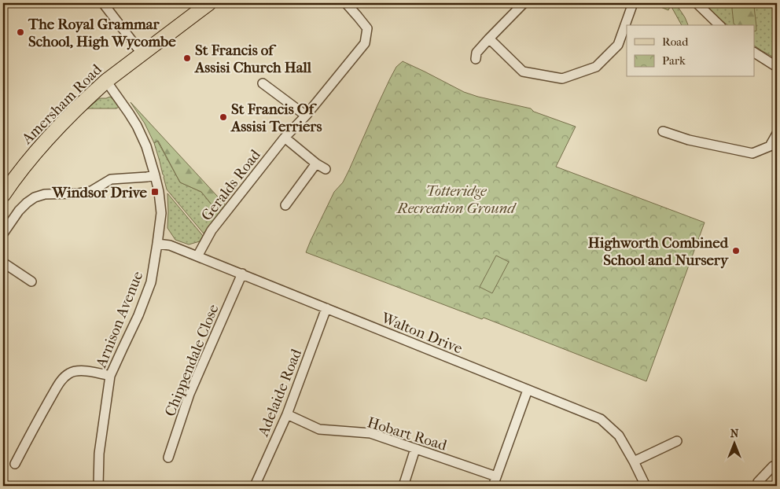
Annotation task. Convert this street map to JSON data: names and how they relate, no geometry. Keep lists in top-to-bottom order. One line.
{"streets":{"main road":["Amersham Road"],"street":["Geralds Road","Arnison Avenue","Walton Drive","Chippendale Close","Adelaide Road","Hobart Road"]},"crossings":[["Amersham Road","Arnison Avenue"],["Geralds Road","Walton Drive"],["Arnison Avenue","Walton Drive"],["Walton Drive","Chippendale Close"],["Walton Drive","Adelaide Road"],["Adelaide Road","Hobart Road"]],"parks":["Totteridge Recreation Ground"],"places":{"other":["The Royal Grammar School, High Wycombe","St Francis of Assisi Church Hall","St Francis Of Assisi Terriers","Highworth Combined School and Nursery"],"transit":["Windsor Drive"]},"legend":["Road","Park"],"north":"top"}
